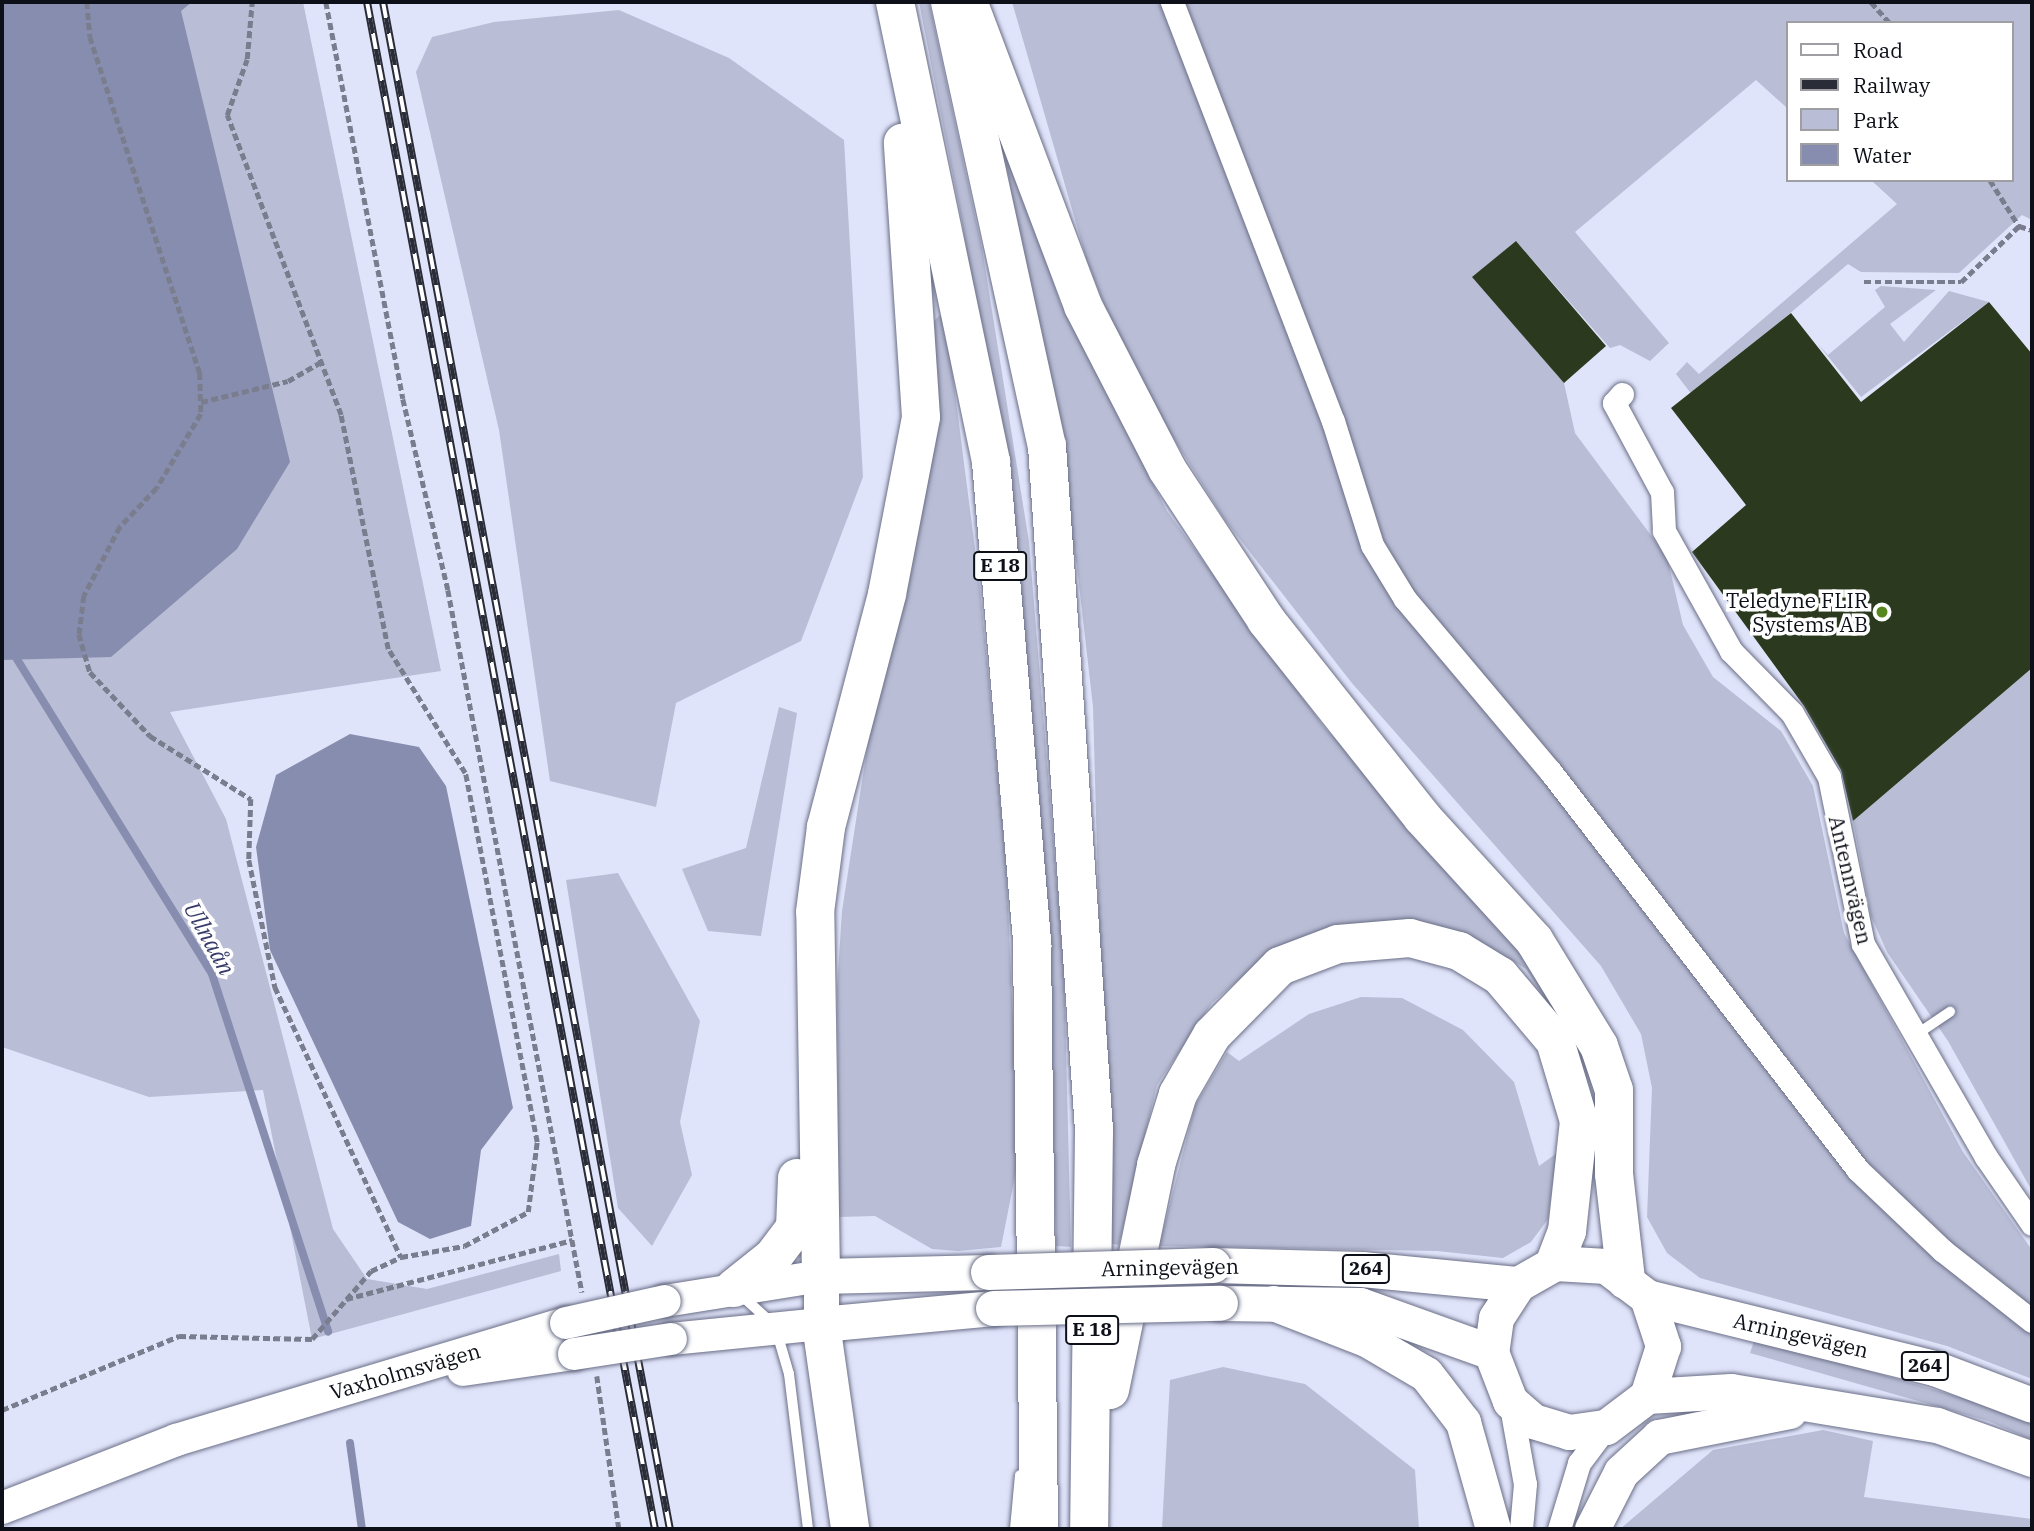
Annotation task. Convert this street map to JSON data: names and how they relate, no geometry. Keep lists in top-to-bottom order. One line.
{"streets":{"highway":["E 18"],"main road":["Arningevägen","264","Vaxholmsvägen"],"street":["Antennvägen"]},"crossings":[["Arningevägen","Vaxholmsvägen"]],"water":["Ullnaån"],"places":["Teledyne FLIR Systems AB"],"legend":["Road","Railway","Park","Water"]}
